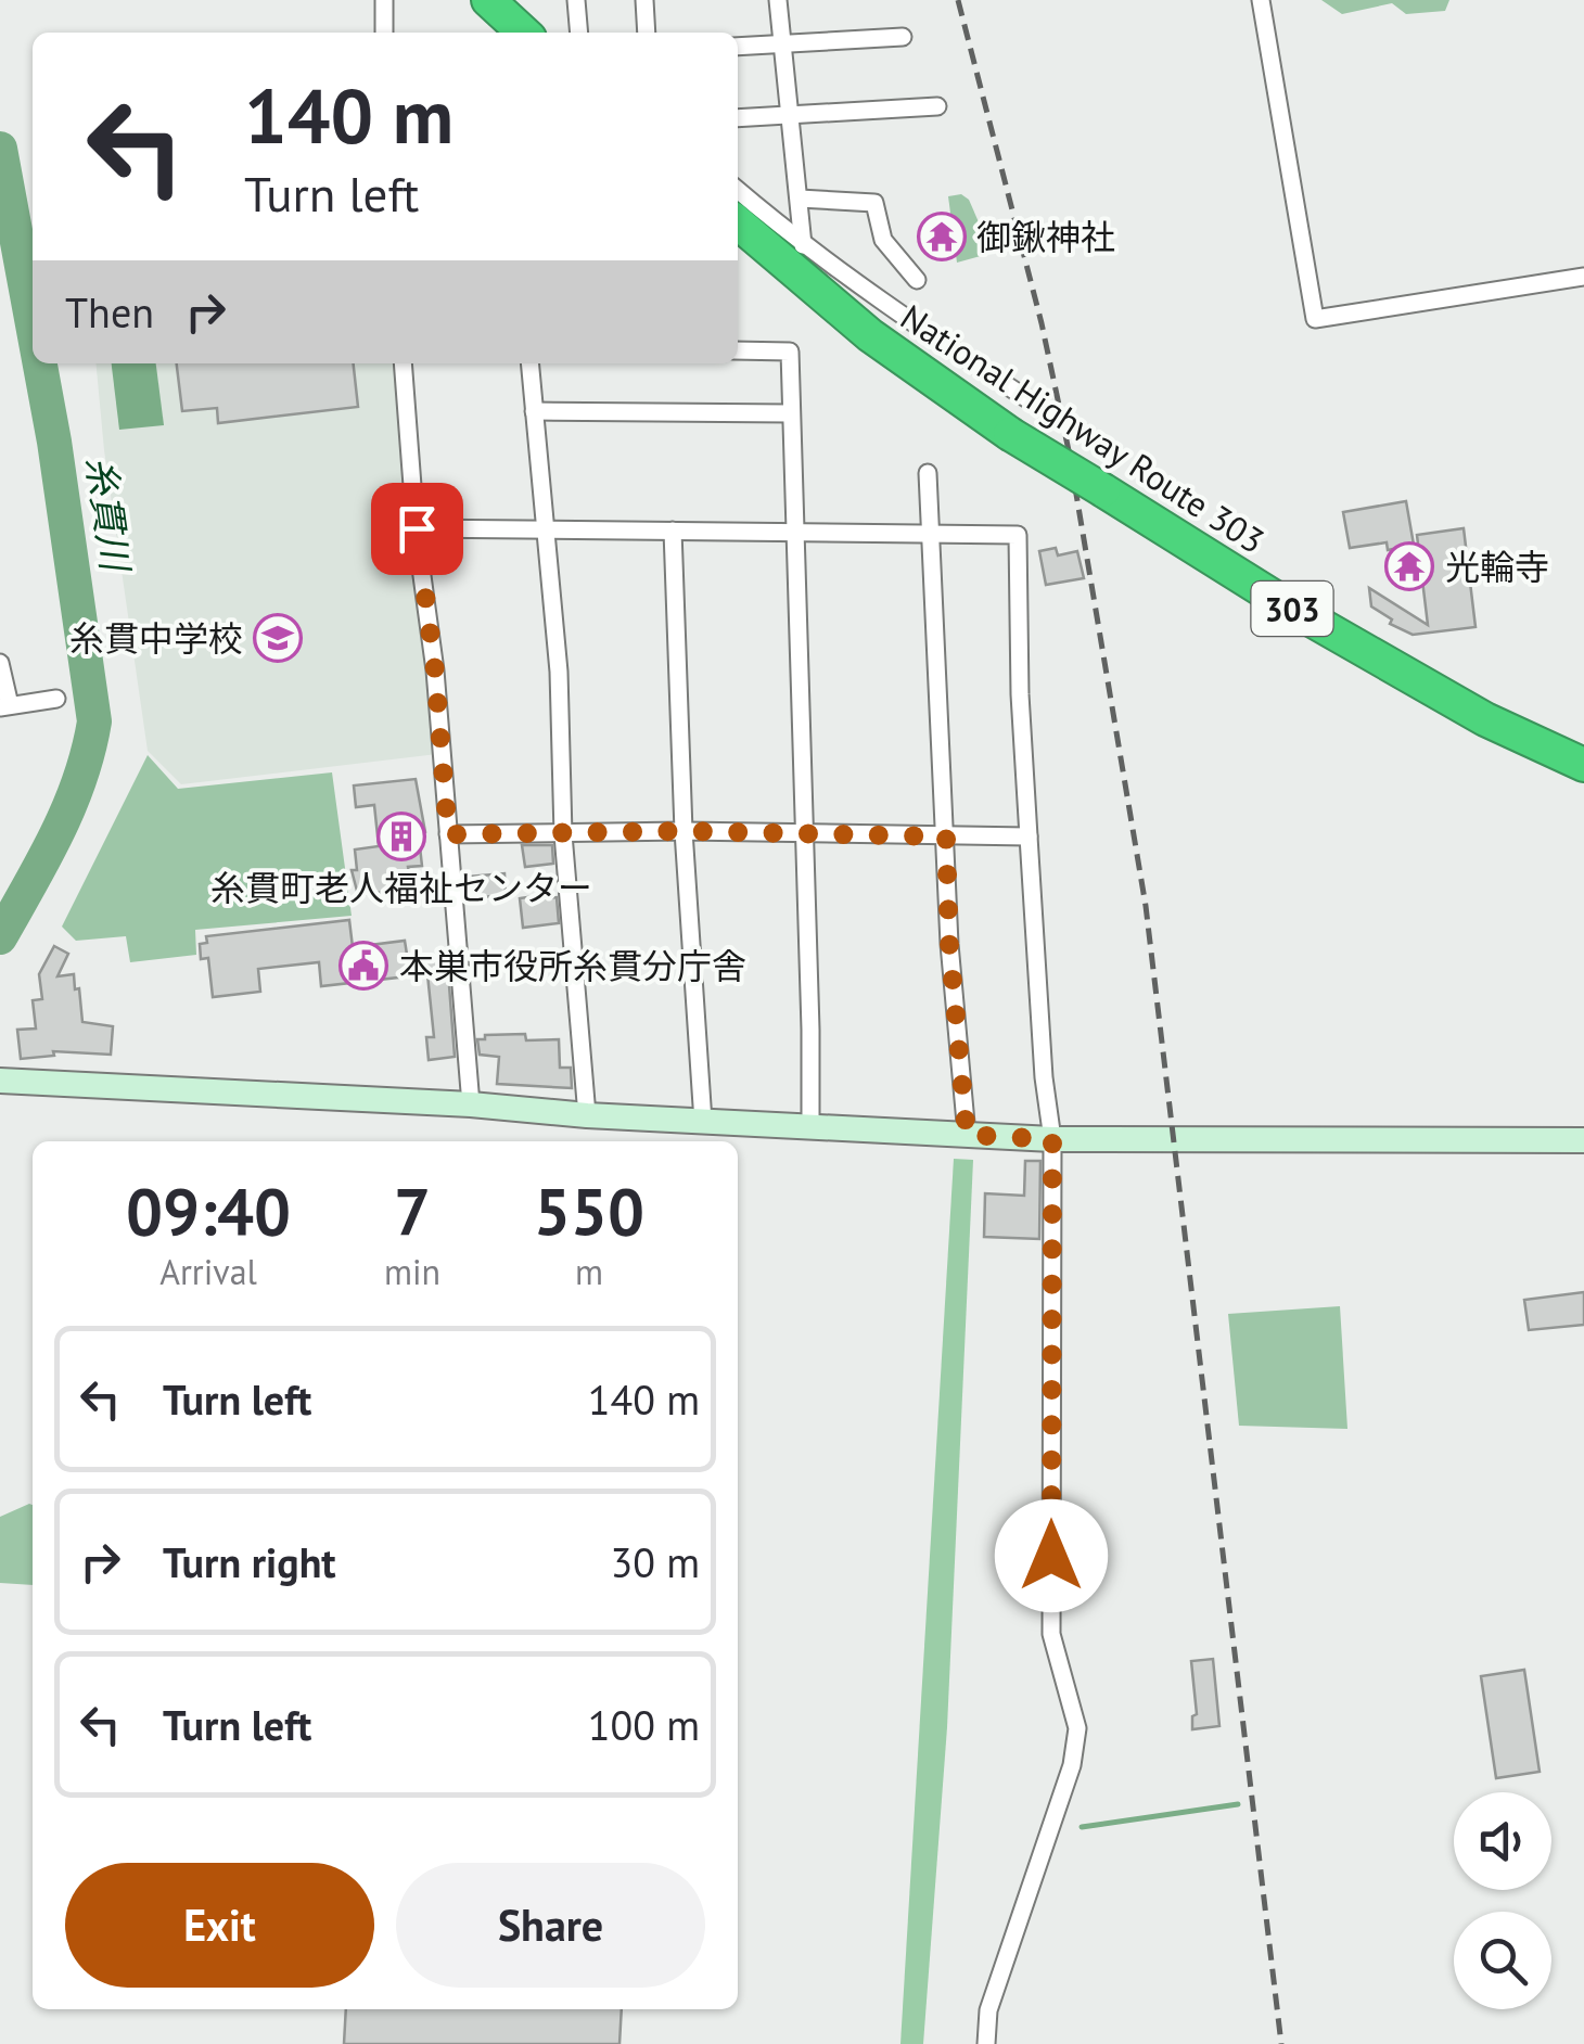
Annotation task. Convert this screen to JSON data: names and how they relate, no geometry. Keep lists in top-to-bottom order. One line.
{"streets":{"highway":["National Highway Route 303","303"]},"water":["糸貫川"],"places":{"temple":["御鍬神社","光輪寺"],"school or university":["糸貫中学校"],"building":["糸貫町老人福祉センター"],"public building":["本巣市役所糸貫分庁舎"]},"page":{"turn":["140 m","Turn left"],"then":"Then","eta":["09:40","Arrival","7","min","550","m"],"list":[{"name":"Turn left","value":"140 m"},{"name":"Turn right","value":"30 m"},{"name":"Turn left","value":"100 m"}],"buttons":["Exit","Share"]}}
